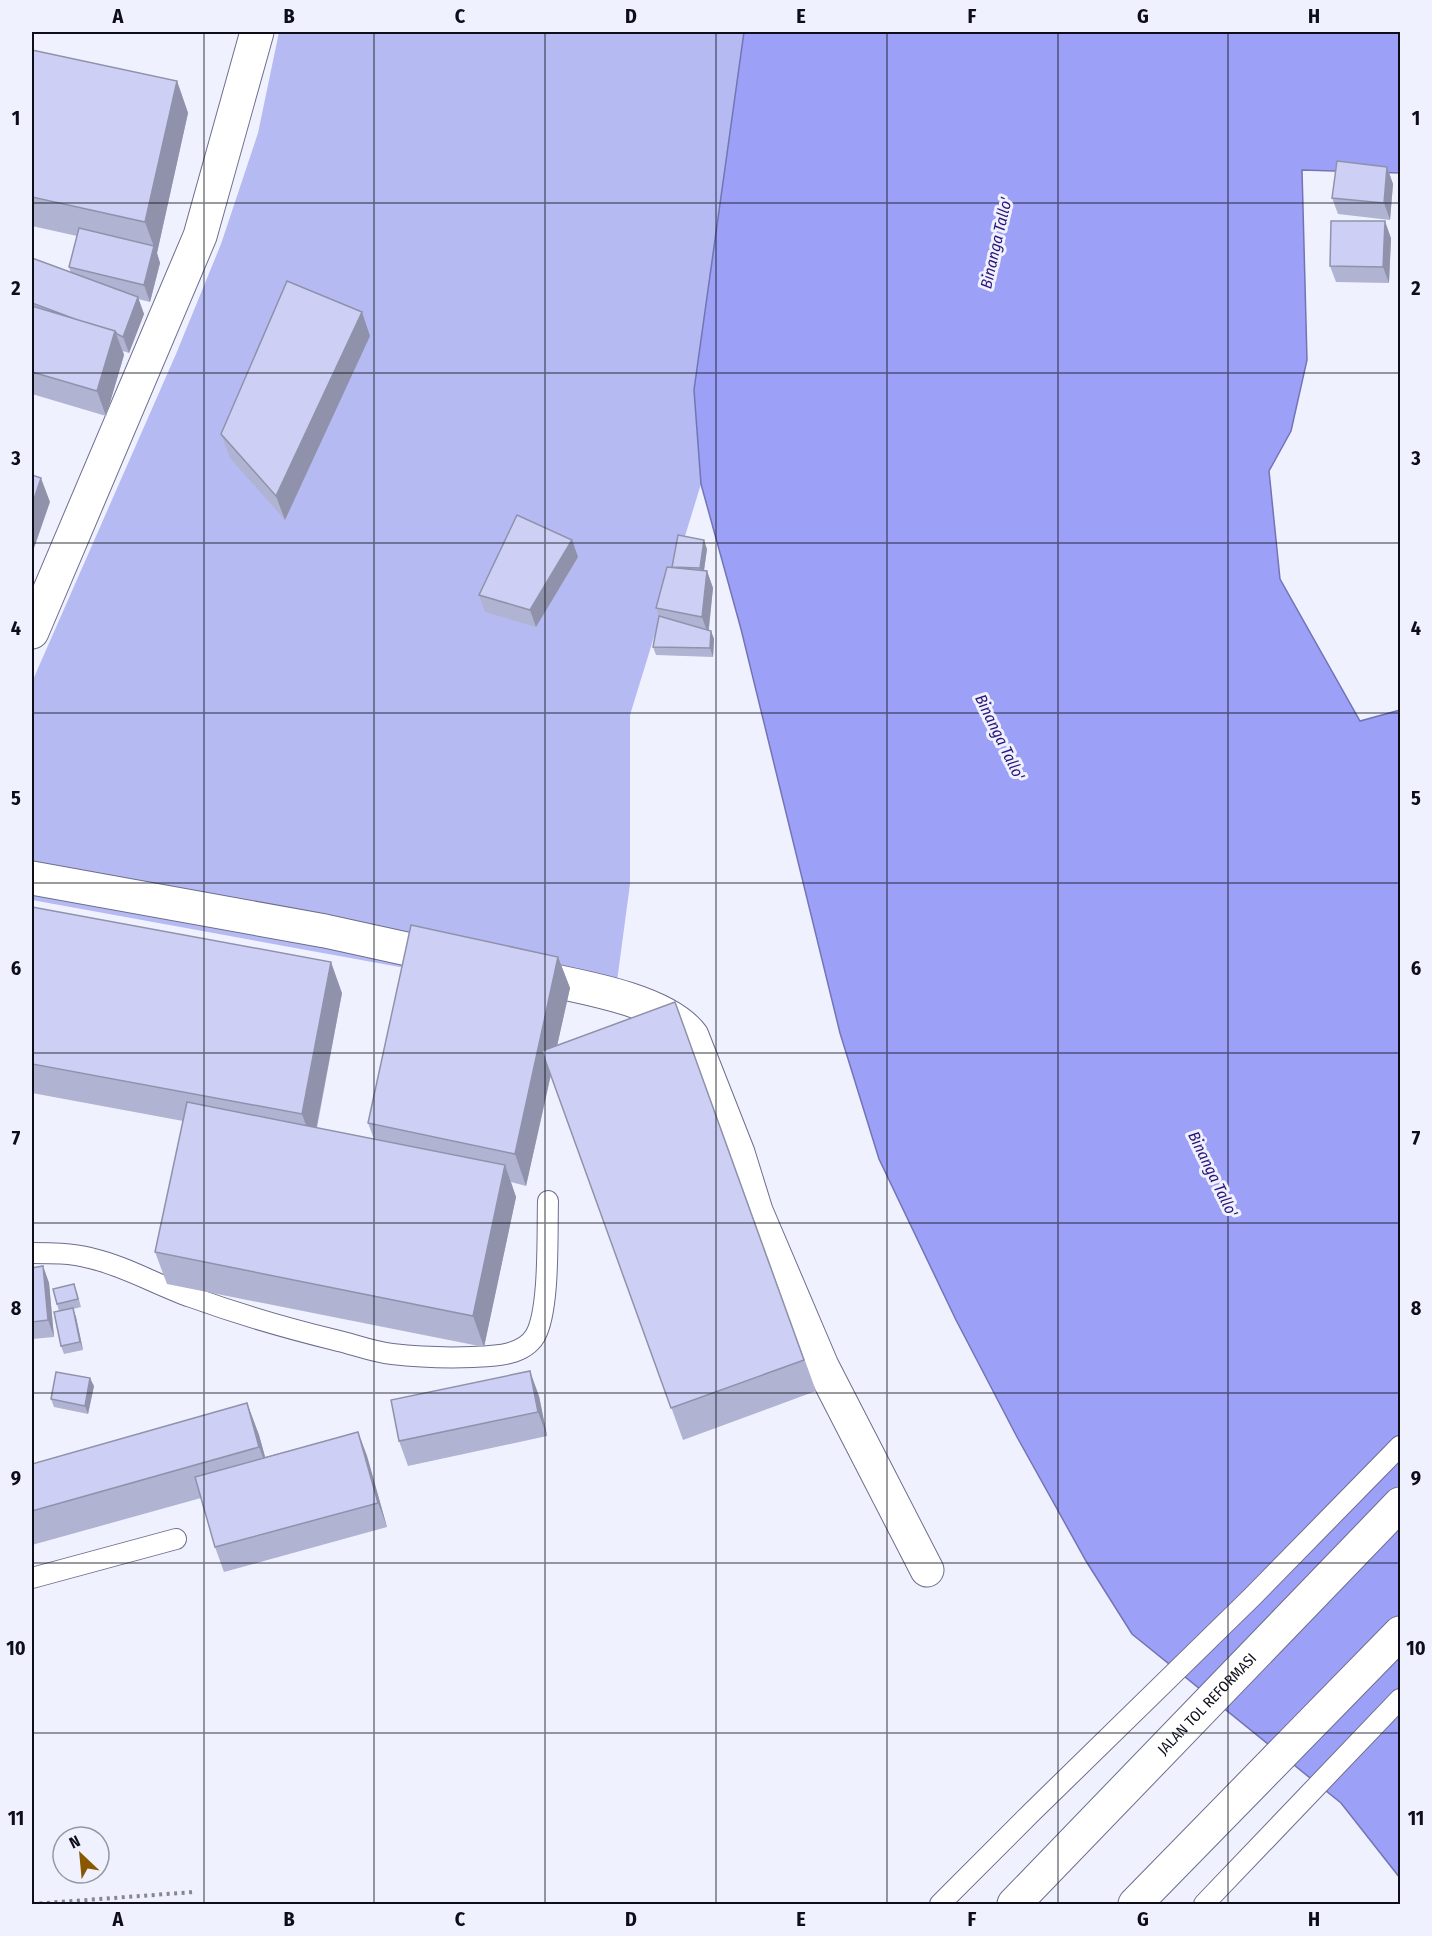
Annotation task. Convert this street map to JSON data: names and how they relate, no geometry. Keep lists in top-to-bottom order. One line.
{"streets":{"main road":["JALAN TOL REFORMASI"]},"water":["Binanga Tallo'"],"north":"top left","grid":{"columns":["A","B","C","D","E","F","G","H"],"rows":["1","2","3","4","5","6","7","8","9","10","11"]}}
